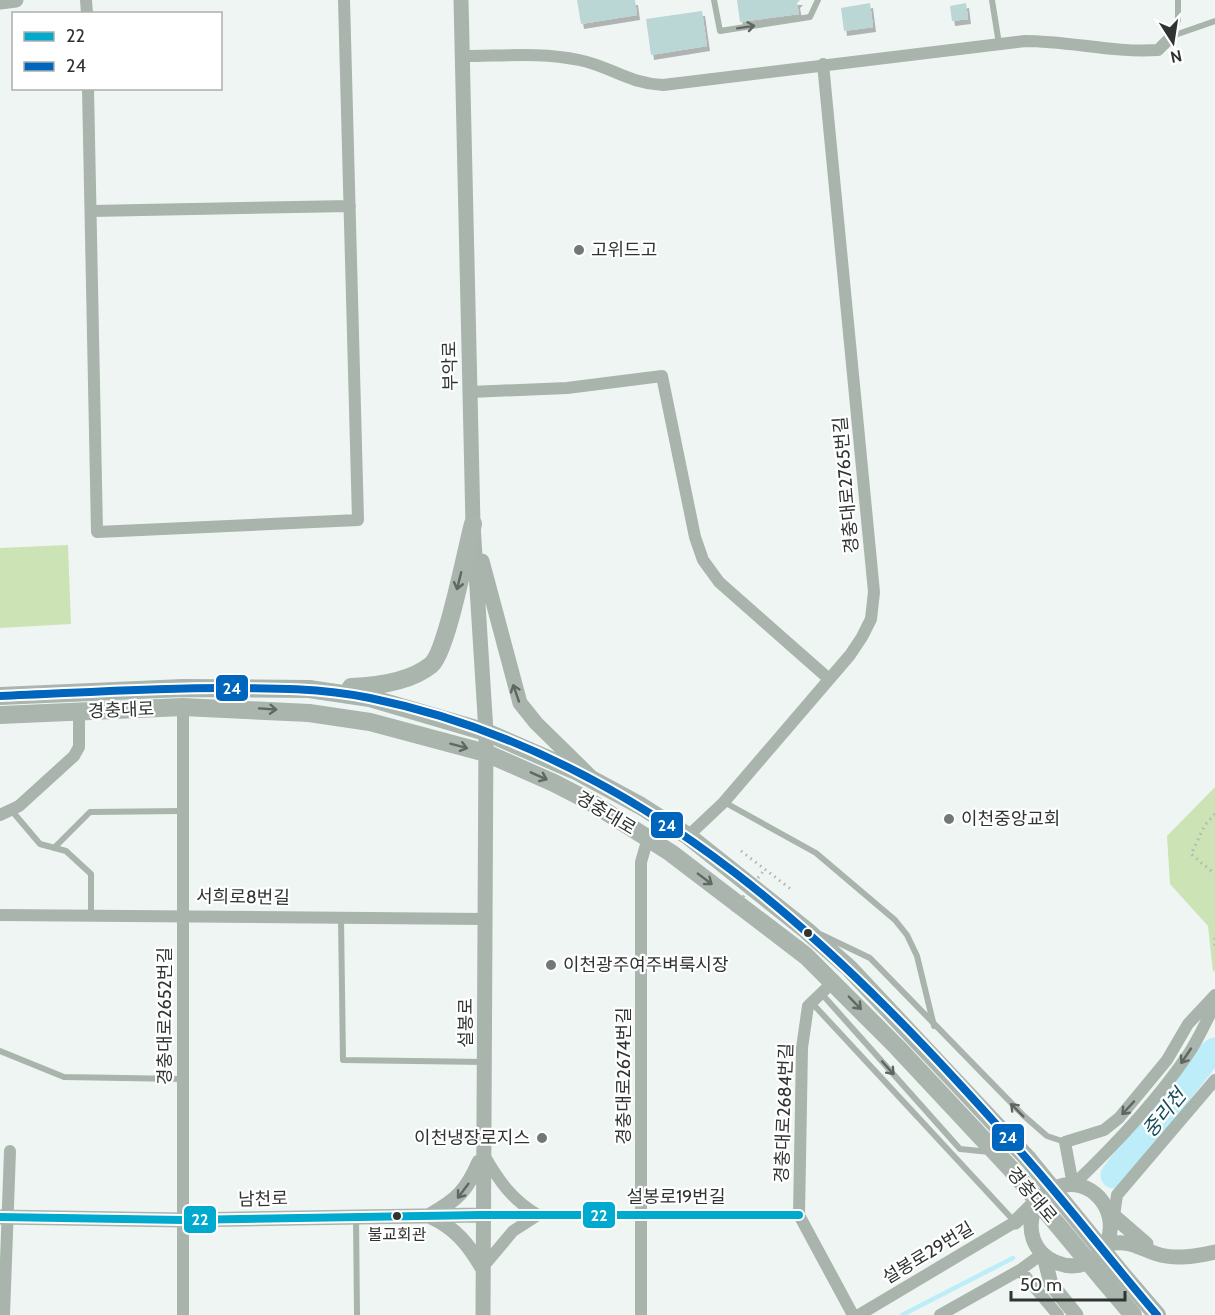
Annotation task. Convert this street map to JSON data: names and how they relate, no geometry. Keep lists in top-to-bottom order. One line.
{"streets":{"main road":["경충대로"],"street":["부악로","경충대로2765번길","서희로8번길","경충대로2652번길","설봉로","경충대로2674번길","경충대로2684번길","설봉로19번길","남천로","설봉로29번길"]},"crossings":[["부악로","경충대로"],["부악로","설봉로"],["경충대로2765번길","경충대로"],["경충대로","경충대로2652번길"],["경충대로","설봉로"],["경충대로","경충대로2674번길"],["경충대로","경충대로2684번길"],["서희로8번길","경충대로2652번길"],["서희로8번길","설봉로"],["경충대로2652번길","남천로"],["설봉로","설봉로19번길"],["설봉로","남천로"],["경충대로2674번길","설봉로19번길"],["경충대로2684번길","설봉로19번길"],["설봉로19번길","남천로"]],"water":["중리천"],"places":["고위드고","이천중앙교회","이천광주여주벼룩시장","이천냉장로지스","불교회관"],"lines":["transit line 24","transit line 22"],"legend":["22","24"],"scale_bar":"50 m","north":"bottom"}
